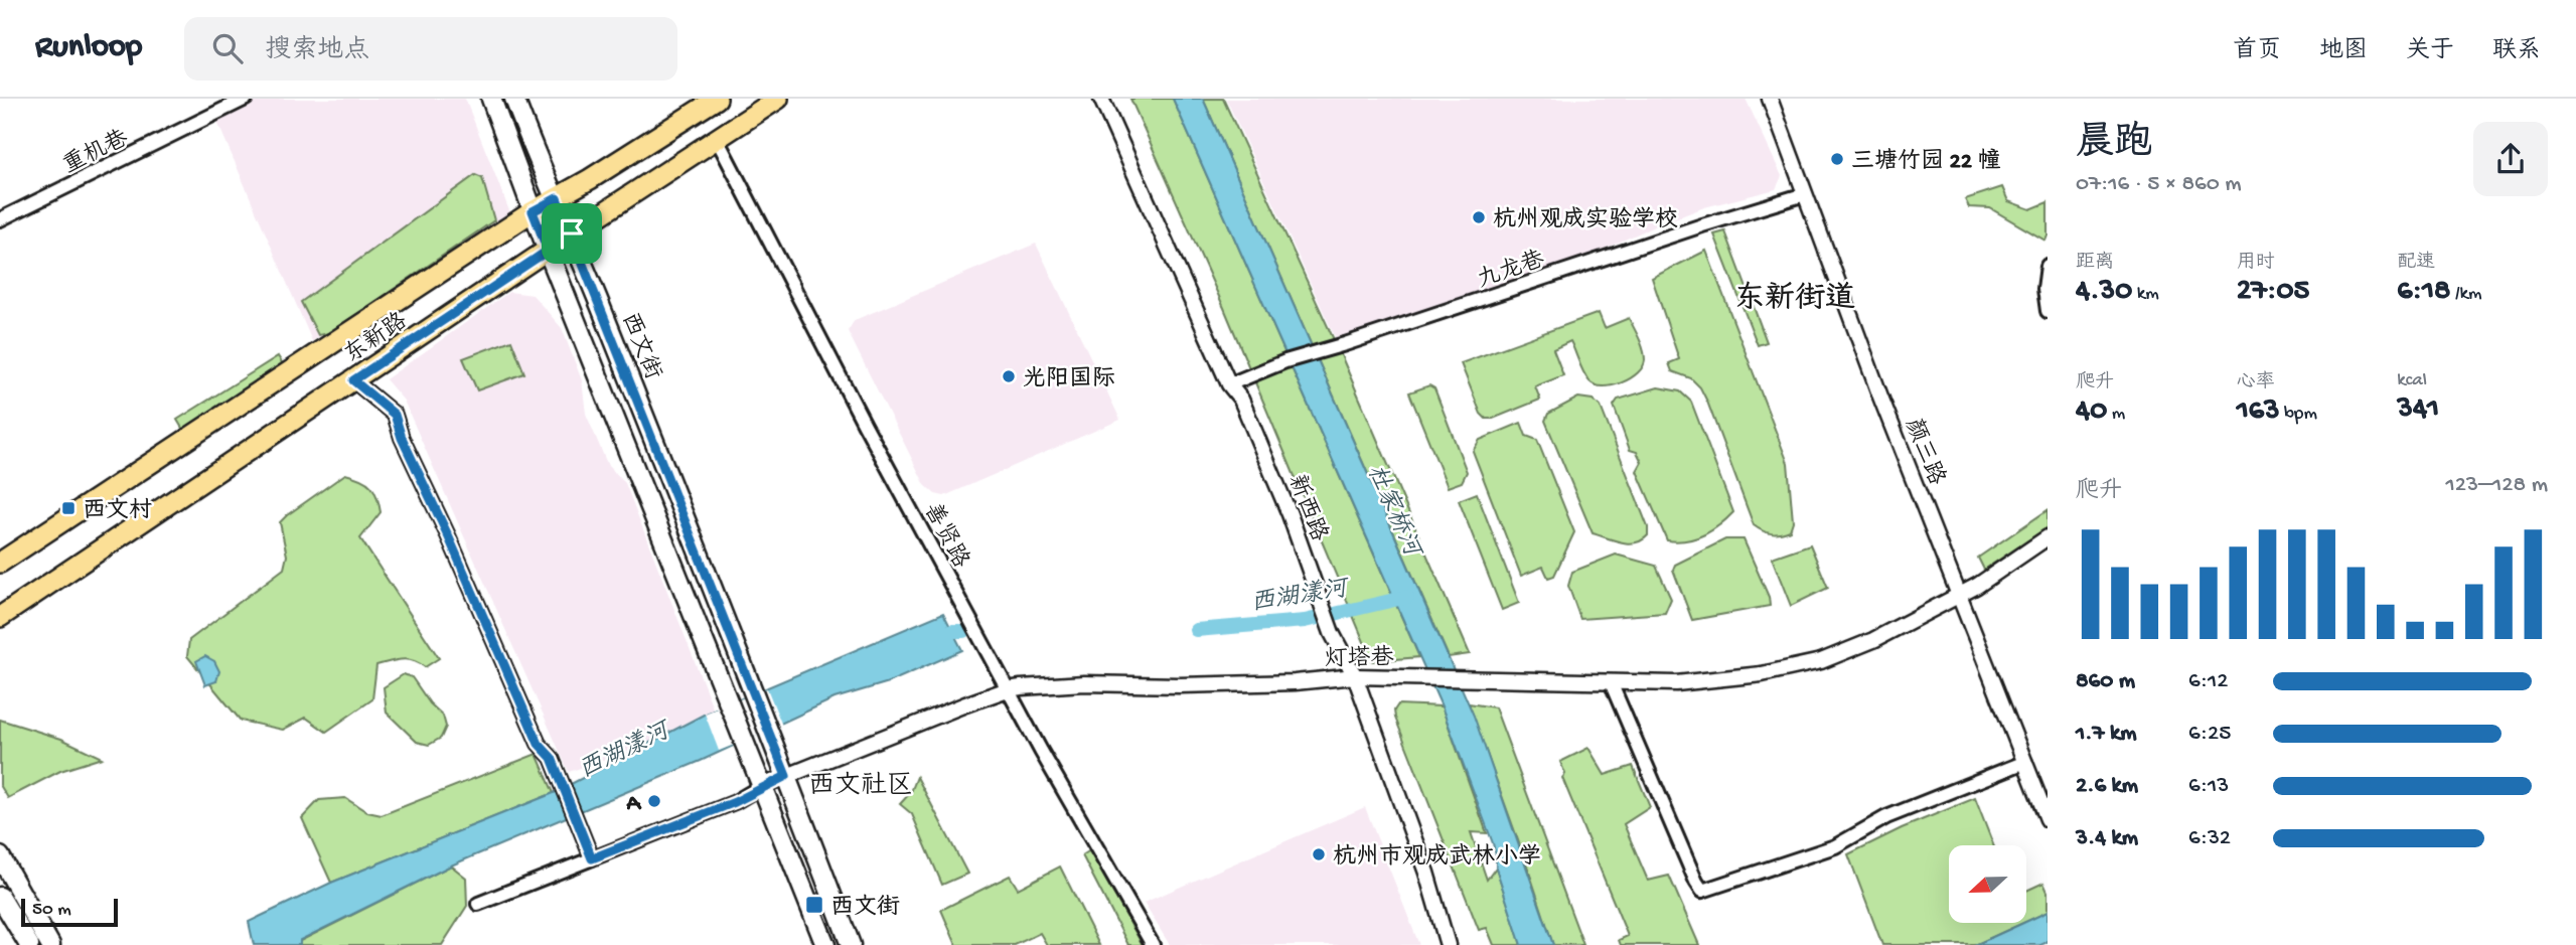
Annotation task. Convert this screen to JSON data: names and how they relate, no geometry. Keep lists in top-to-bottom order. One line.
{"streets":{"main road":["东新路","西文街"],"street":["重机巷","九龙巷","颜三路","新西路","善贤路","灯塔巷"]},"crossings":[["九龙巷","颜三路"],["九龙巷","新西路"],["东新路","西文街"],["东新路","善贤路"],["西文街","灯塔巷"],["颜三路","灯塔巷"],["新西路","灯塔巷"],["善贤路","灯塔巷"]],"districts":["东新街道","西文社区"],"water":["杜家桥河","西湖漾河"],"places":{"other":["三塘竹园 22 幢","杭州观成实验学校","光阳国际","A","杭州市观成武林小学"],"transit":["西文村","西文街"]},"scale_bar":"50 m","north":"left","page":{"header":"Runloop","search":"搜索地点","nav":["首页","地图","关于","联系"],"heading":["晨跑","07:16 · 5 × 860 m"],"stats":[["距离","4.30 km"],["用时","27:05"],["配速","6:18 /km"],["爬升","40 m"],["心率","163 bpm"],["kcal","341"]],"chart":["爬升","123–128 m"],"list":[{"name":"860 m","note":"6:12"},{"name":"1.7 km","note":"6:25"},{"name":"2.6 km","note":"6:13"},{"name":"3.4 km","note":"6:32"}],"scale":"50 m"}}
